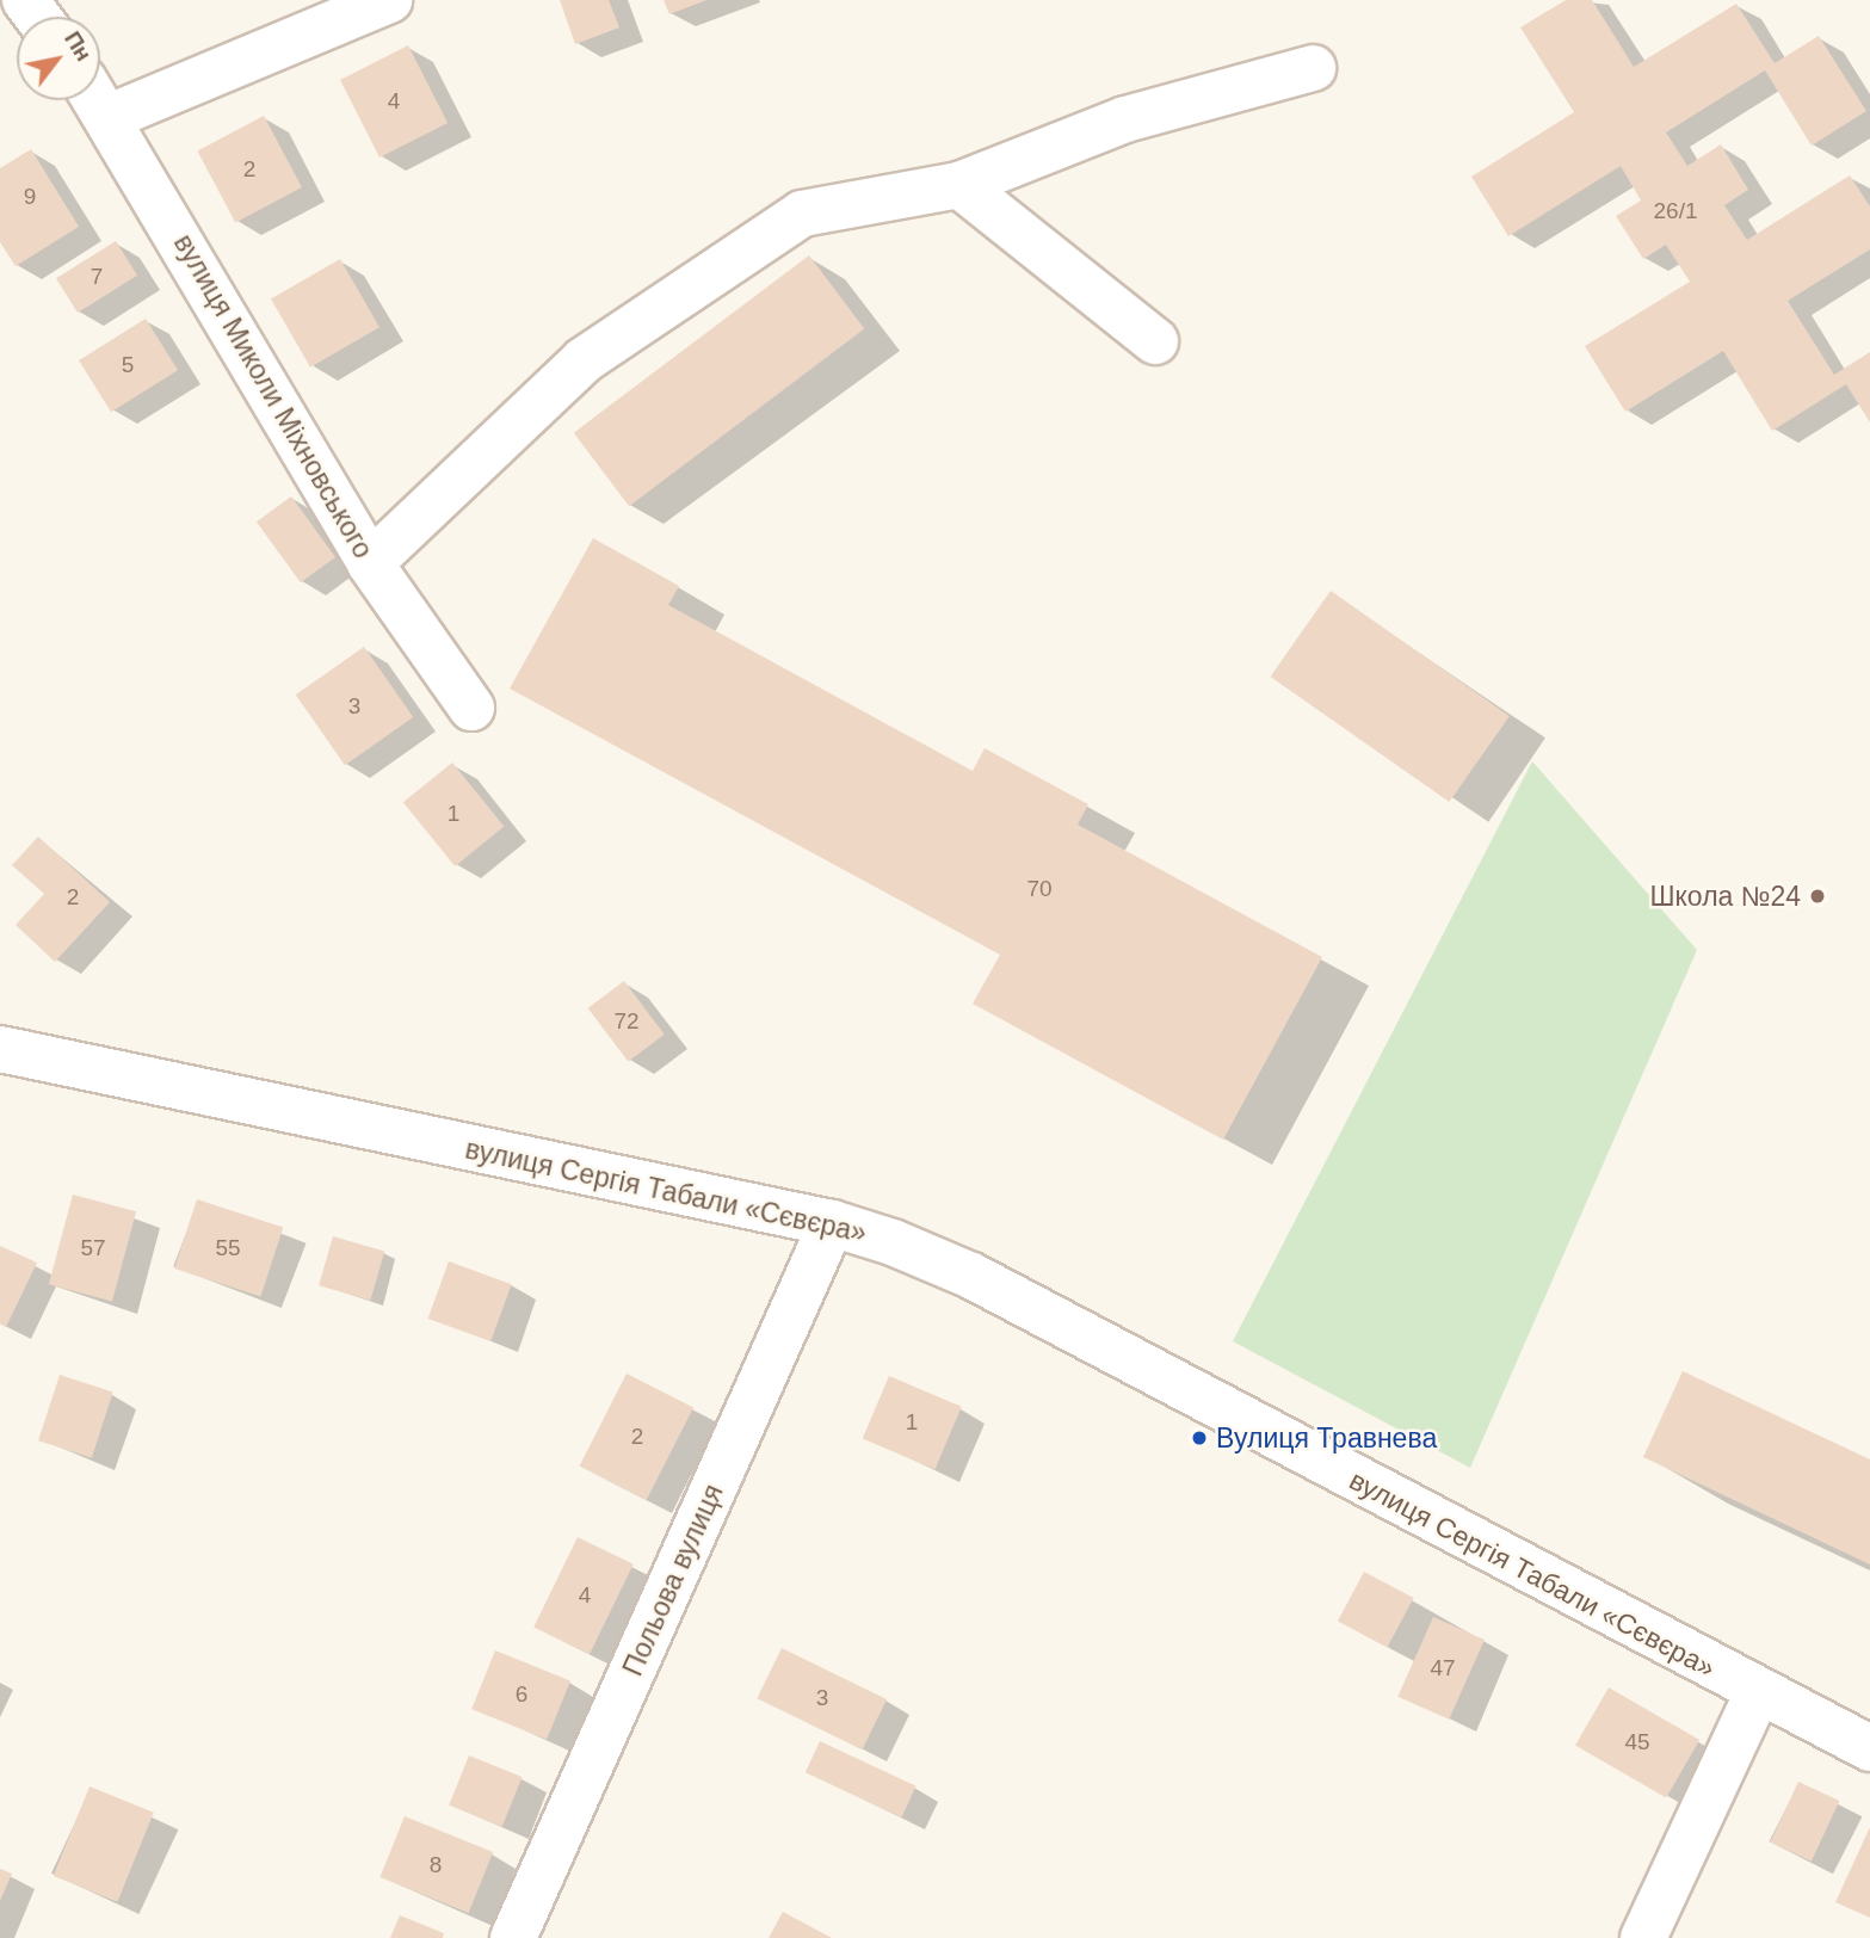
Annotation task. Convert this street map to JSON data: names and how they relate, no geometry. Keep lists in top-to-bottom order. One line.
{"streets":{"street":["вулиця Миколи Міхновського","вулиця Сергія Табали «Сєвєра»","Польова вулиця"]},"crossings":[["вулиця Сергія Табали «Сєвєра»","Польова вулиця"]],"places":["Школа №24","Вулиця Травнева"],"house_numbers":["4","2","9","26/1","7","5","3","1","70","2","72","57","55","1","2","4","47","6","3","45","8"],"north":"top right"}
